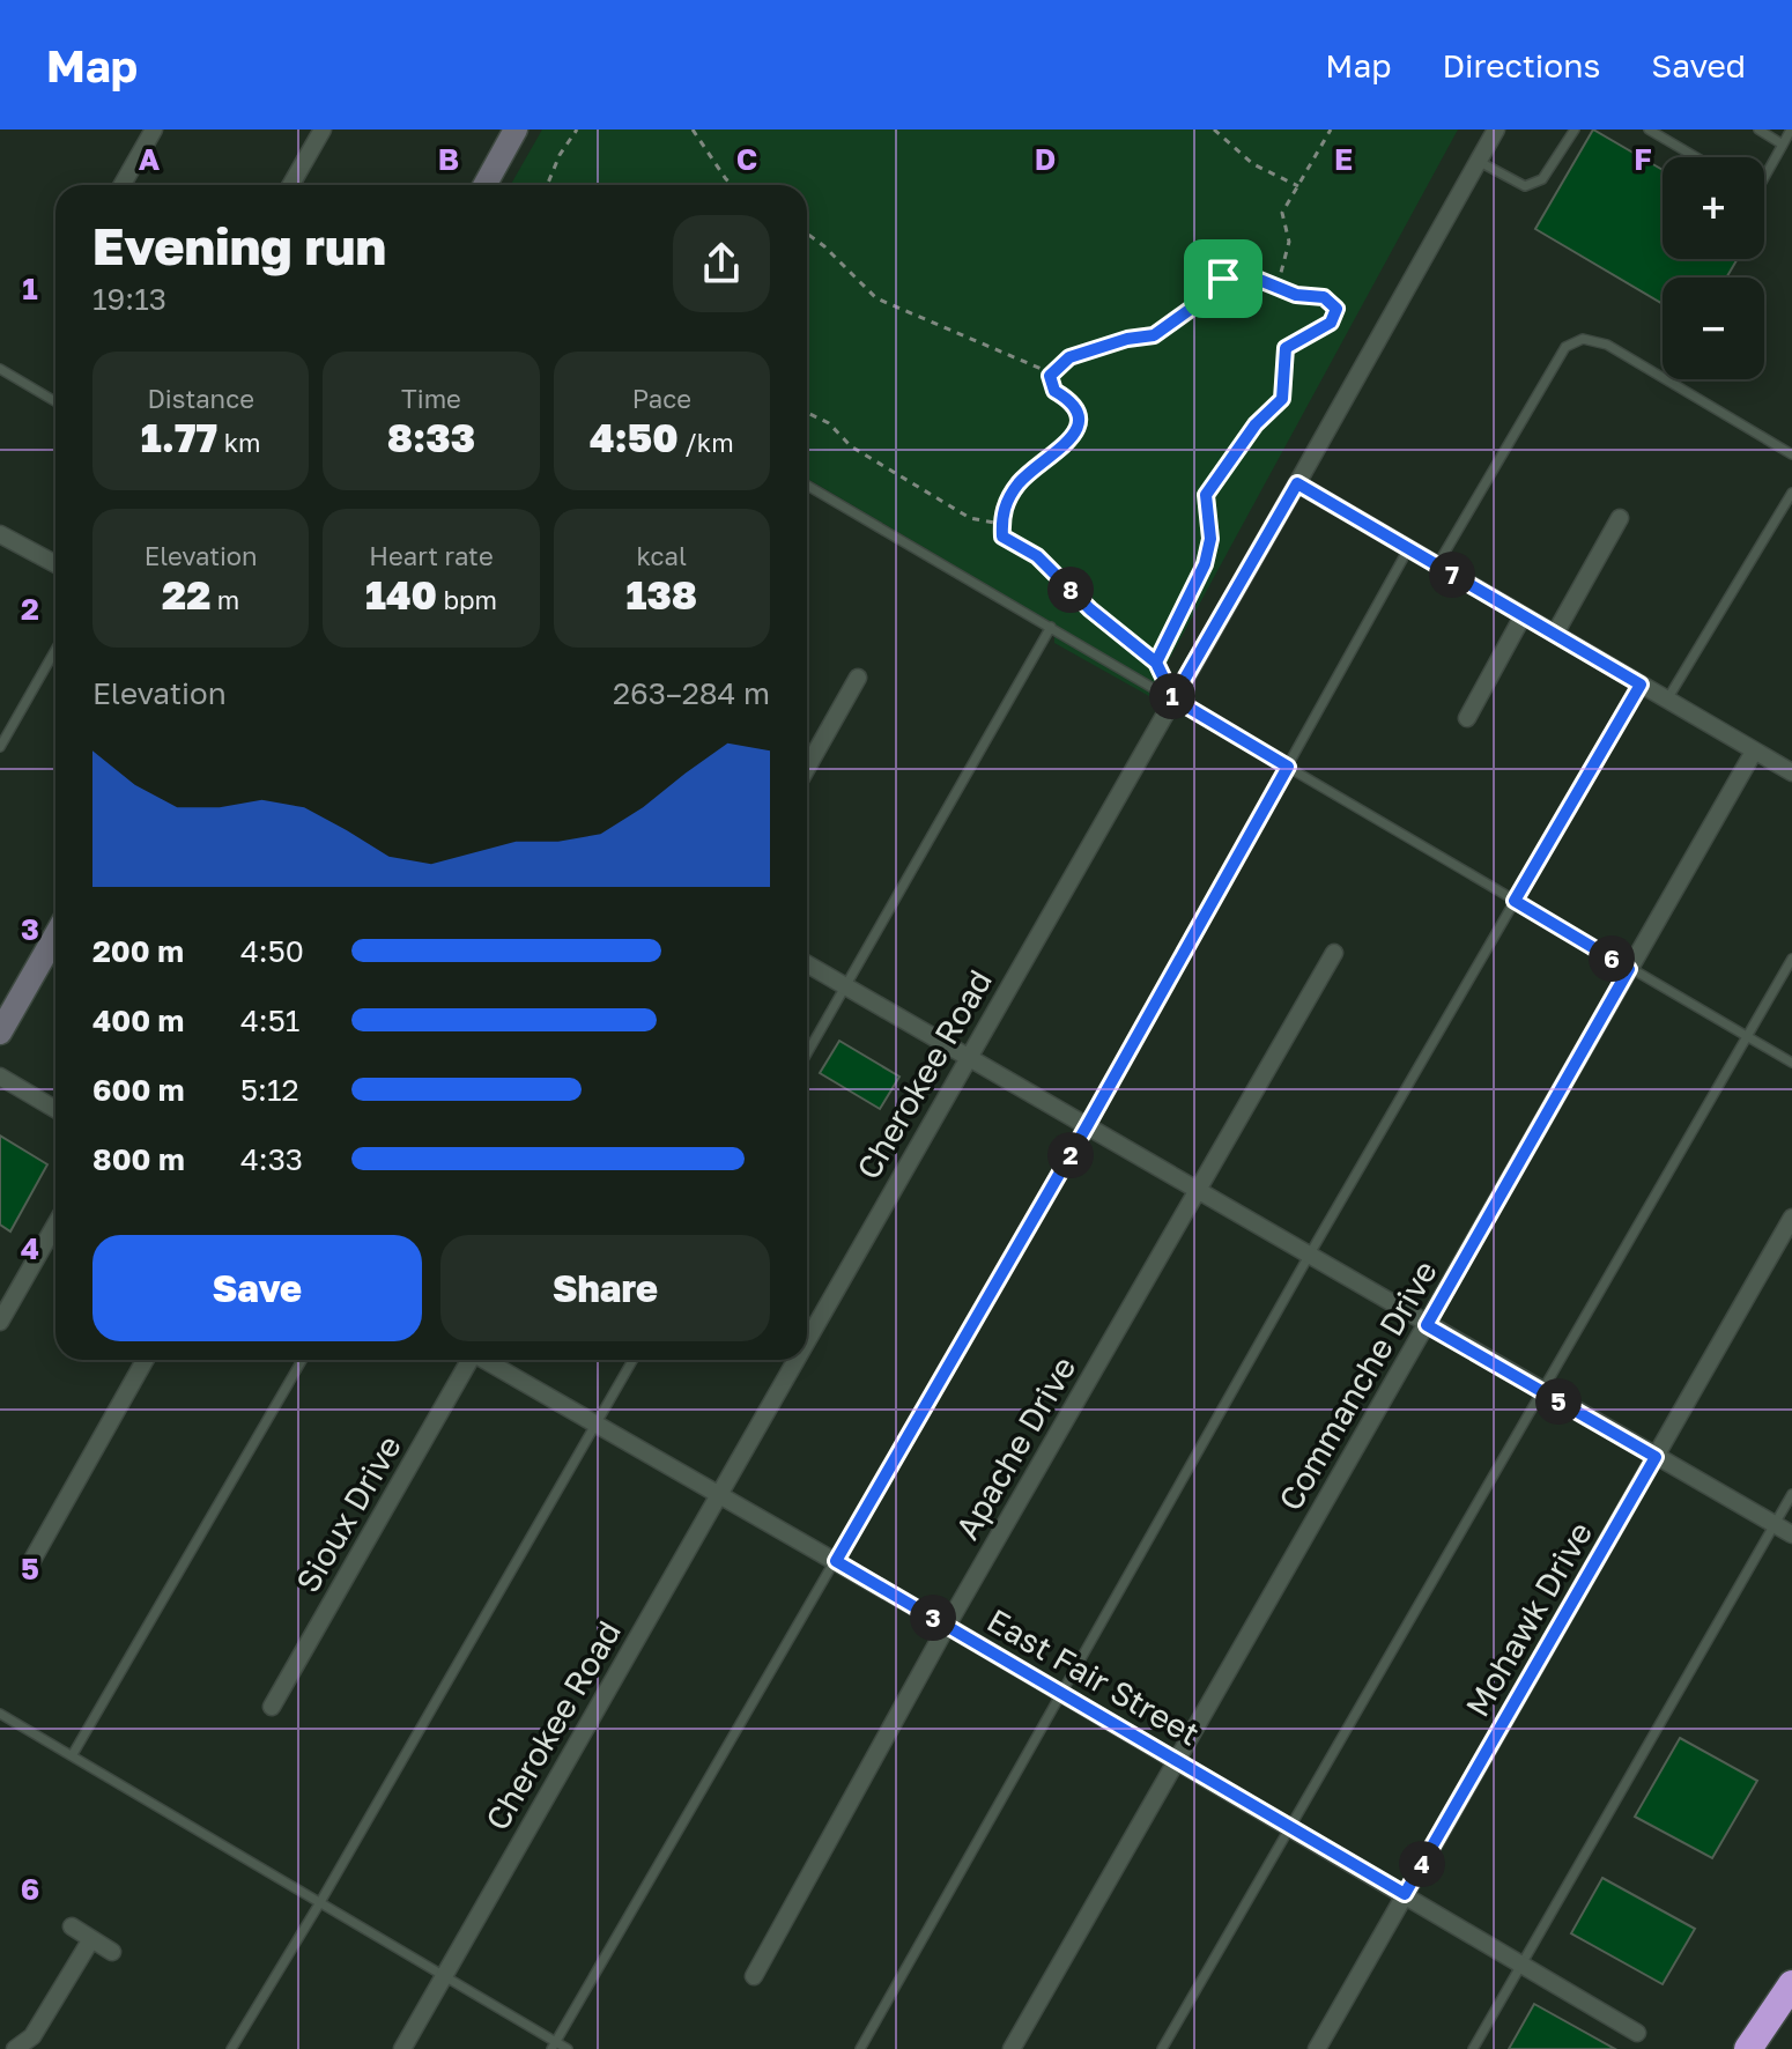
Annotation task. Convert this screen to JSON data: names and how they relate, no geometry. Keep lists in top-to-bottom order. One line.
{"streets":{"street":["Cherokee Road","Commanche Drive","Apache Drive","Sioux Drive","Mohawk Drive","East Fair Street"]},"crossings":[["Cherokee Road","East Fair Street"],["Commanche Drive","East Fair Street"],["Apache Drive","East Fair Street"],["Mohawk Drive","East Fair Street"]],"page":{"header":"Map","nav":["Map","Directions","Saved"],"map_buttons":["+","−"],"heading":["Evening run","19:13"],"stats":[["Distance","1.77 km"],["Time","8:33"],["Pace","4:50 /km"],["Elevation","22 m"],["Heart rate","140 bpm"],["kcal","138"]],"pins":["7","8","1","6","2","5","3","4"],"chart":["Elevation","263–284 m"],"list":[{"name":"200 m","note":"4:50"},{"name":"400 m","note":"4:51"},{"name":"600 m","note":"5:12"},{"name":"800 m","note":"4:33"}],"buttons":["Save","Share"]},"grid":{"columns":["A","B","C","D","E","F"],"rows":["1","2","3","4","5","6"]}}
